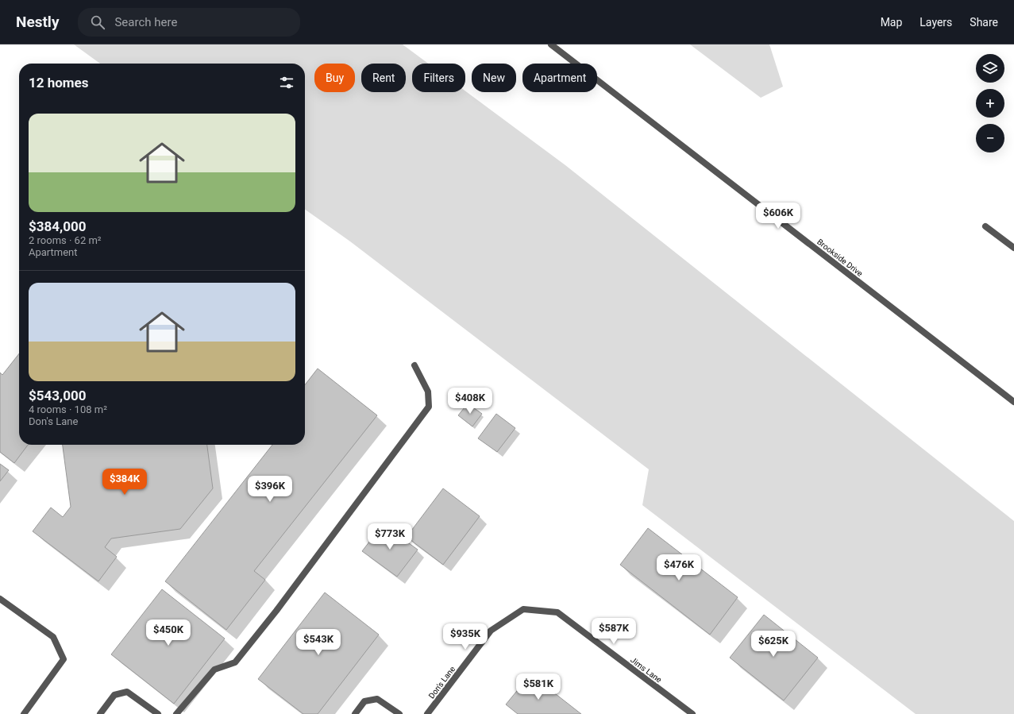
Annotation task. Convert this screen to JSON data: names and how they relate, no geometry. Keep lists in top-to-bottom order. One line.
{"streets":{"street":["Brookside Drive","Jims Lane","Don's Lane"]},"crossings":[["Jims Lane","Don's Lane"]],"page":{"header":"Nestly","search":"Search here","nav":["Map","Layers","Share"],"map_buttons":["+","−"],"chip":["Buy","Rent","Filters","New","Apartment"],"heading":"12 homes","list":[{"name":"$384,000","note":"2 rooms · 62 m² · Apartment"},{"name":"$543,000","note":"4 rooms · 108 m² · Don's Lane"}],"price":["$606K","$408K","$384K","$396K","$773K","$476K","$587K","$450K","$935K","$543K","$625K","$581K"]}}
